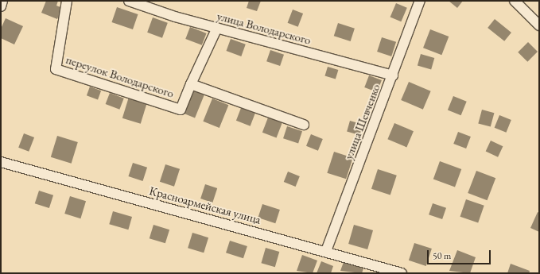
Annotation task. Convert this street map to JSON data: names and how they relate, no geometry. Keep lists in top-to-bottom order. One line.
{"streets":{"street":["улица Володарского","переулок Володарского","улица Шевченко","Красноармейская улица"]},"crossings":[["улица Володарского","переулок Володарского"],["улица Володарского","улица Шевченко"],["улица Шевченко","Красноармейская улица"]],"scale_bar":"50 m"}
